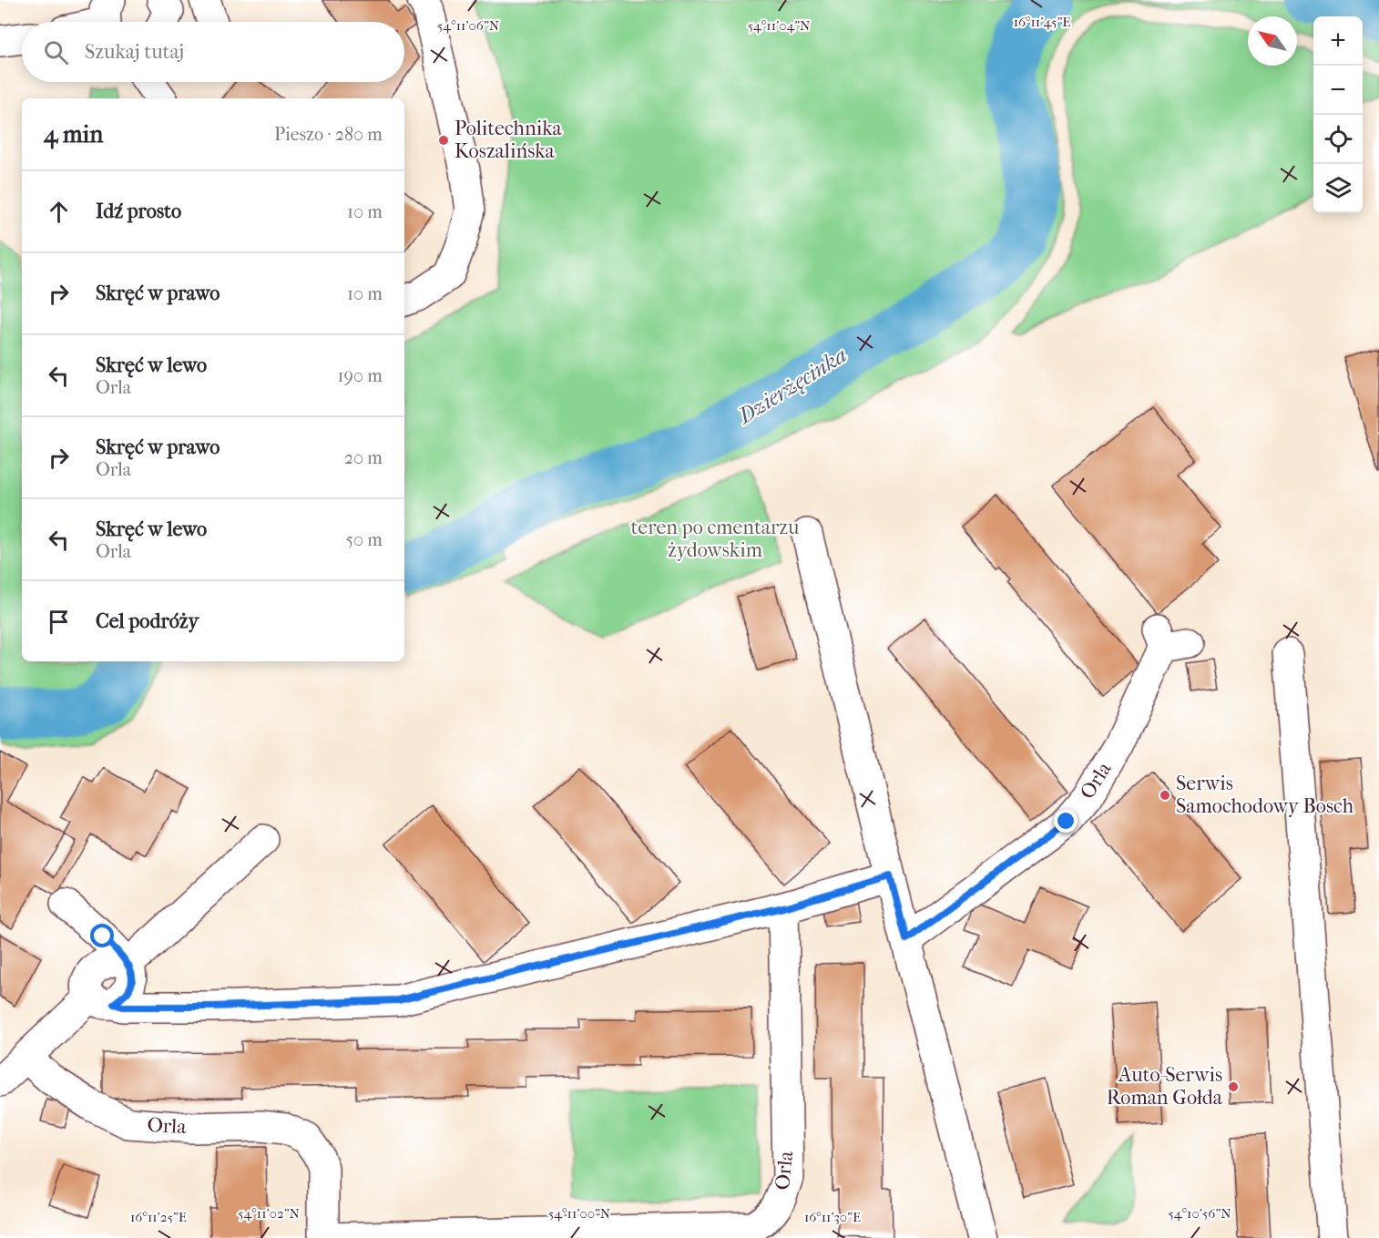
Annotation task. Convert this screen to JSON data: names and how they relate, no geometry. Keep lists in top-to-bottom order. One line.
{"streets":{"street":["Orla"]},"water":["Dzierżęcinka"],"parks":["teren po cmentarzu żydowskim"],"places":["Politechnika Koszalińska","Serwis Samochodowy Bosch","Auto-Serwis Roman Gołda"],"north":"top left","page":{"map_buttons":["+","−"],"search":"Szukaj tutaj","heading":["4 min","Pieszo · 280 m"],"list":[["Idź prosto","10 m"],["Skręć w prawo","10 m"],["Skręć w lewo","Orla","190 m"],["Skręć w prawo","Orla","20 m"],["Skręć w lewo","Orla","50 m"],"Cel podróży"]},"coordinates":["16°11'45\"E","54°11'06\"N","54°11'04\"N","54°11'02\"N","54°11'00\"N","54°10'56\"N","16°11'25\"E","16°11'30\"E"]}
